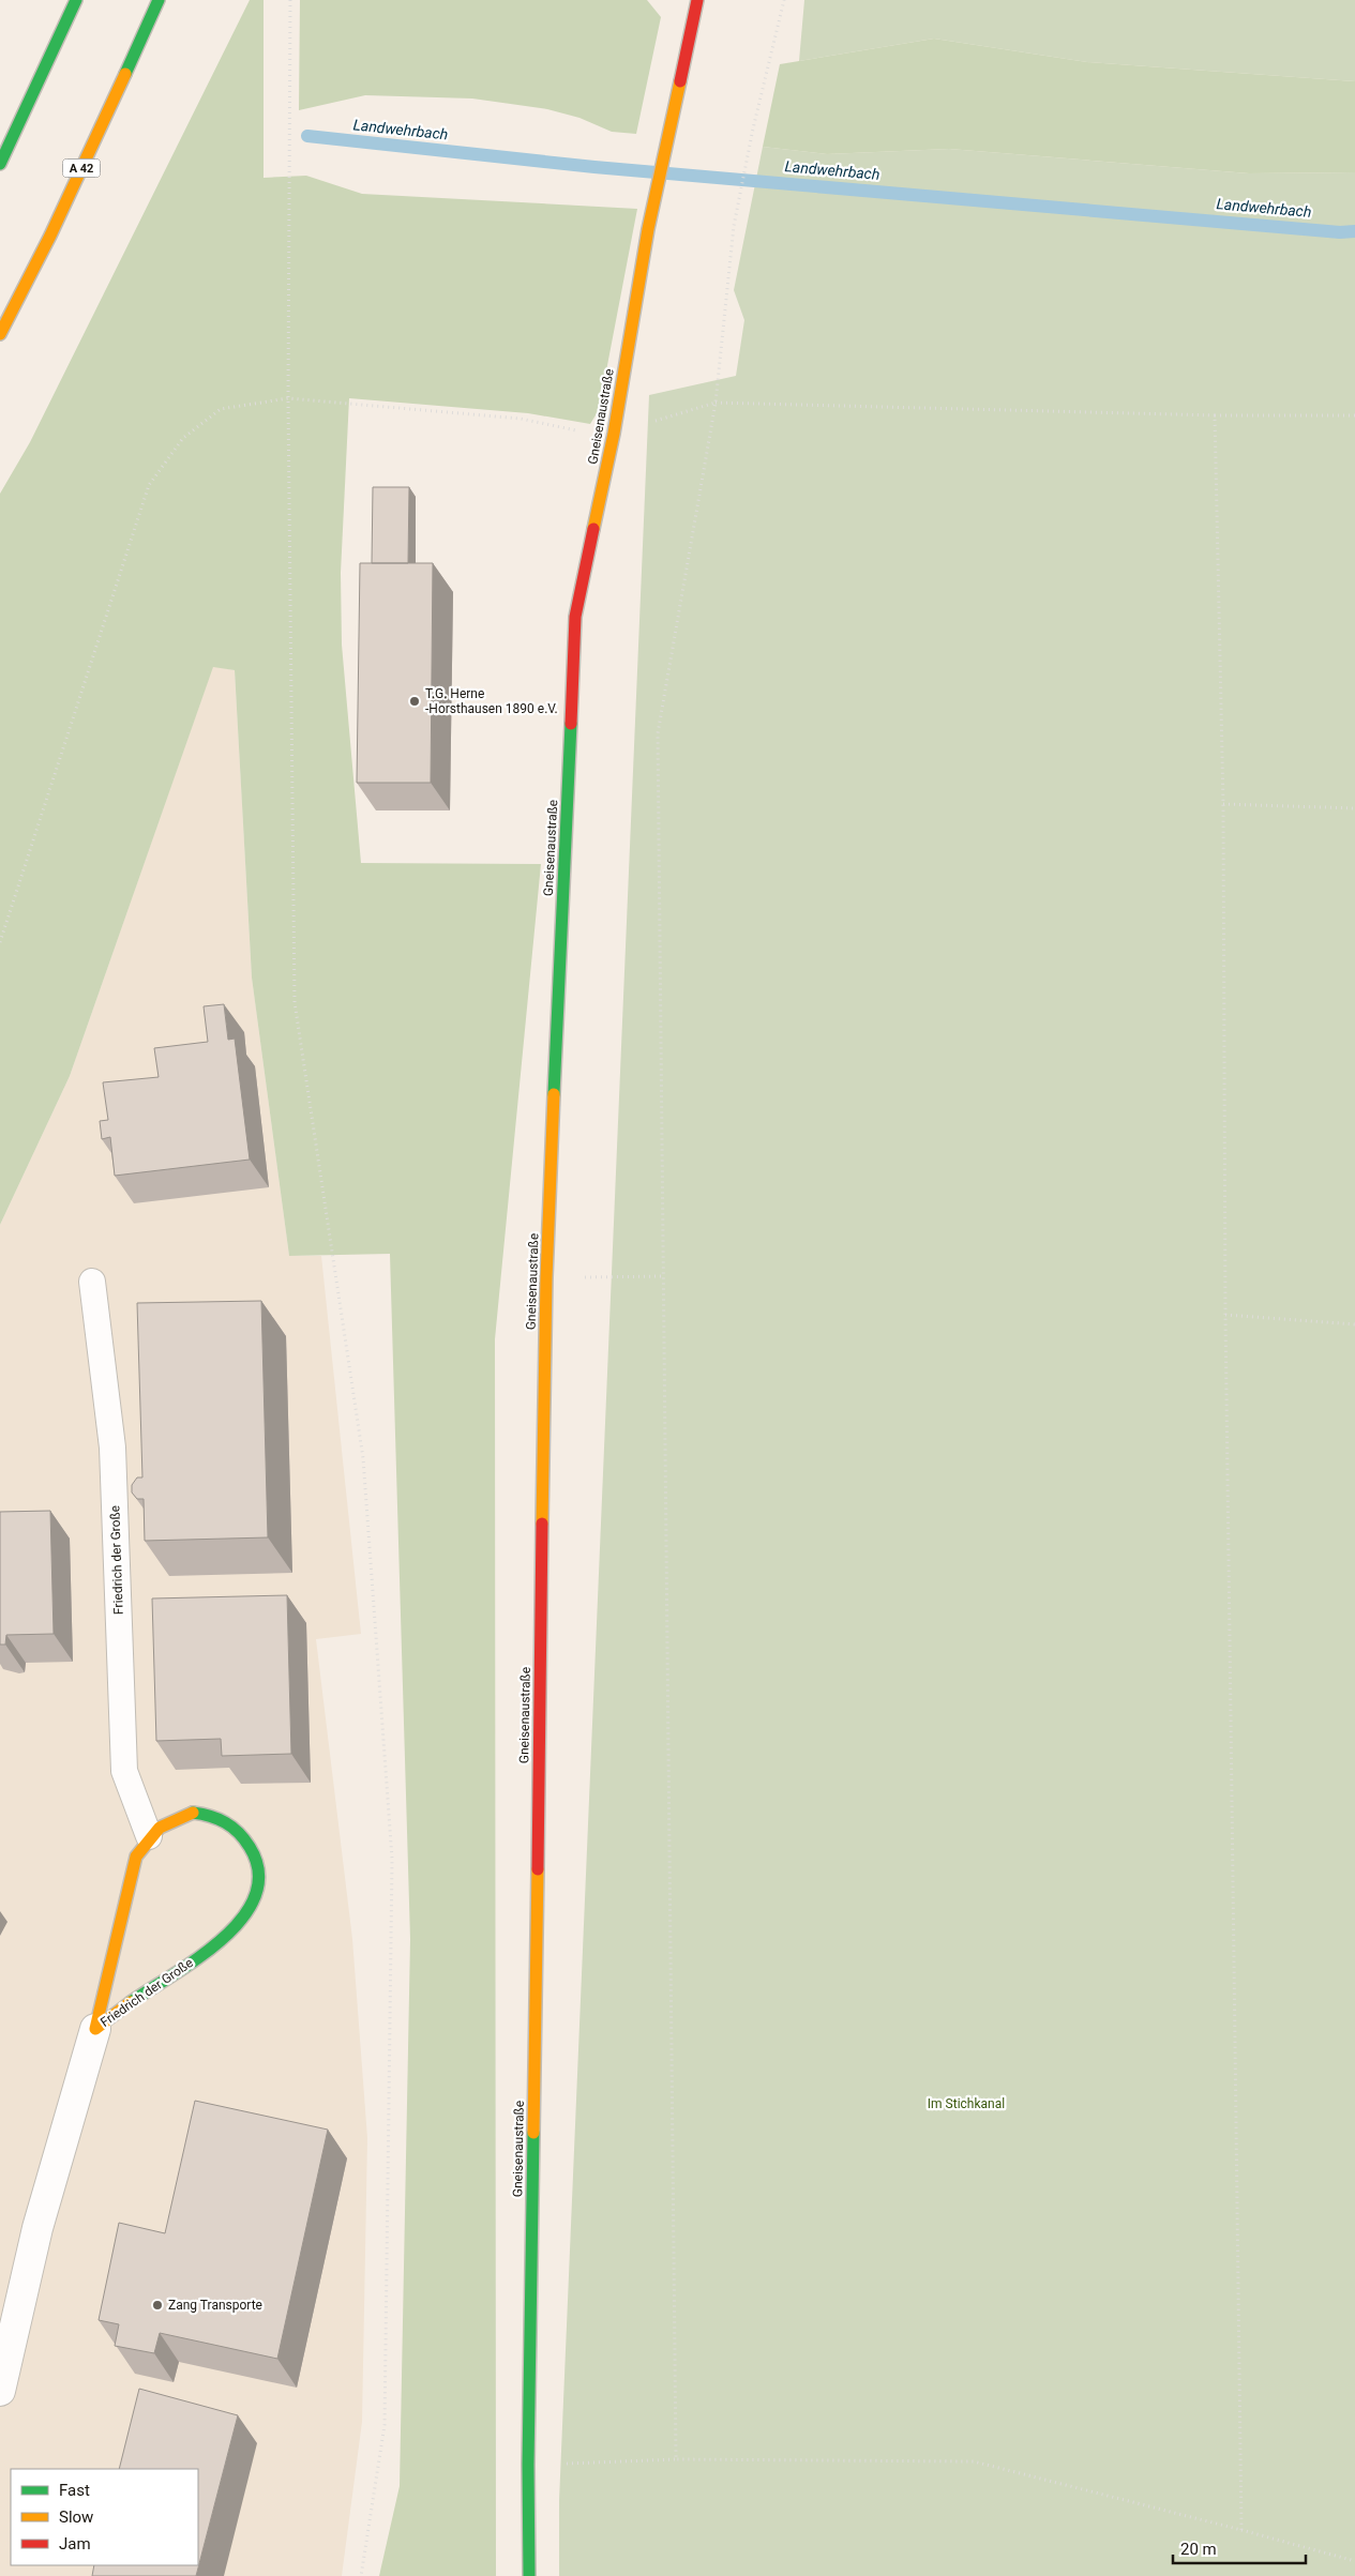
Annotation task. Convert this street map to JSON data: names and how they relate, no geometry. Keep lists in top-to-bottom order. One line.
{"streets":{"main road":["A 42","Gneisenaustraße","Friedrich der Große"]},"water":["Landwehrbach"],"parks":["Im Stichkanal"],"places":["T.G. Herne -Horsthausen 1890 e.V.","Zang Transporte"],"legend":["Fast","Slow","Jam"],"scale_bar":"20 m"}
